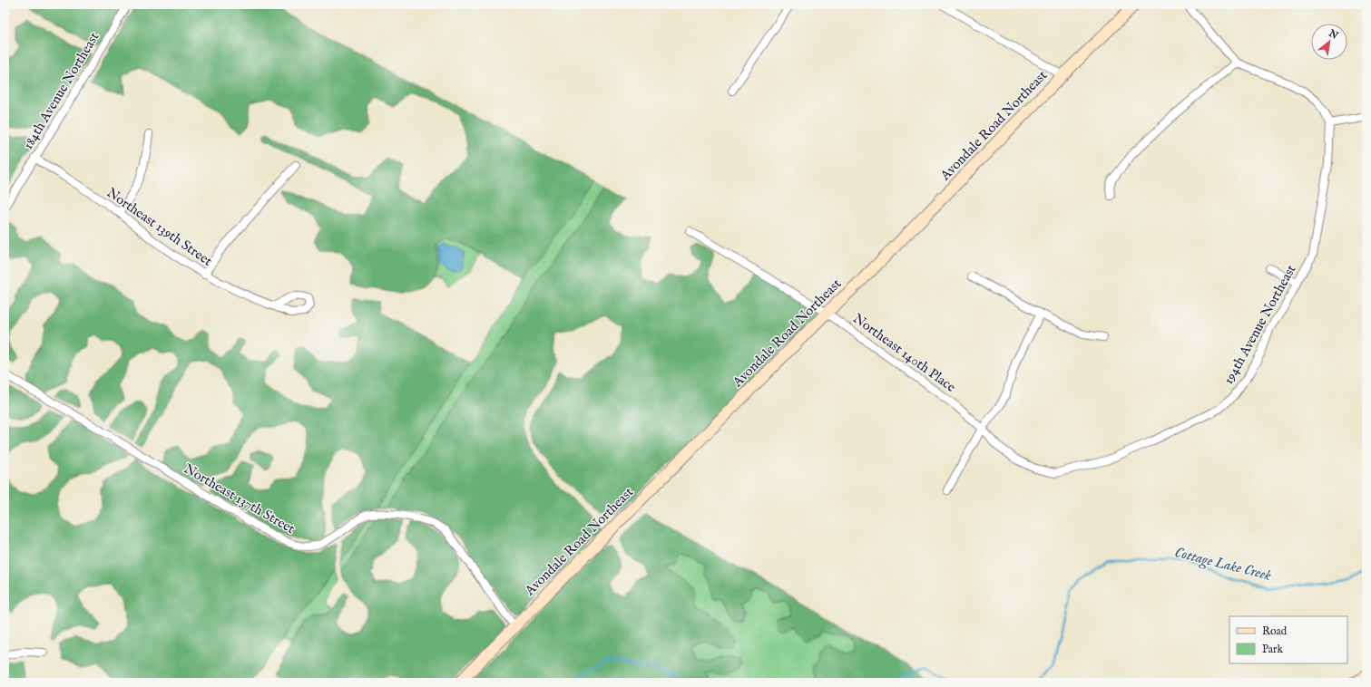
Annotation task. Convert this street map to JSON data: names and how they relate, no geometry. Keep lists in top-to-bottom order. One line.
{"streets":{"main road":["Avondale Road Northeast"],"street":["184th Avenue Northeast","Northeast 139th Street","194th Avenue Northeast","Northeast 140th Place","Northeast 137th Street"]},"crossings":[["184th Avenue Northeast","Northeast 139th Street"],["Avondale Road Northeast","Northeast 140th Place"],["Avondale Road Northeast","Northeast 137th Street"],["194th Avenue Northeast","Northeast 140th Place"]],"water":["Cottage Lake Creek"],"legend":["Road","Park"],"north":"top right"}
